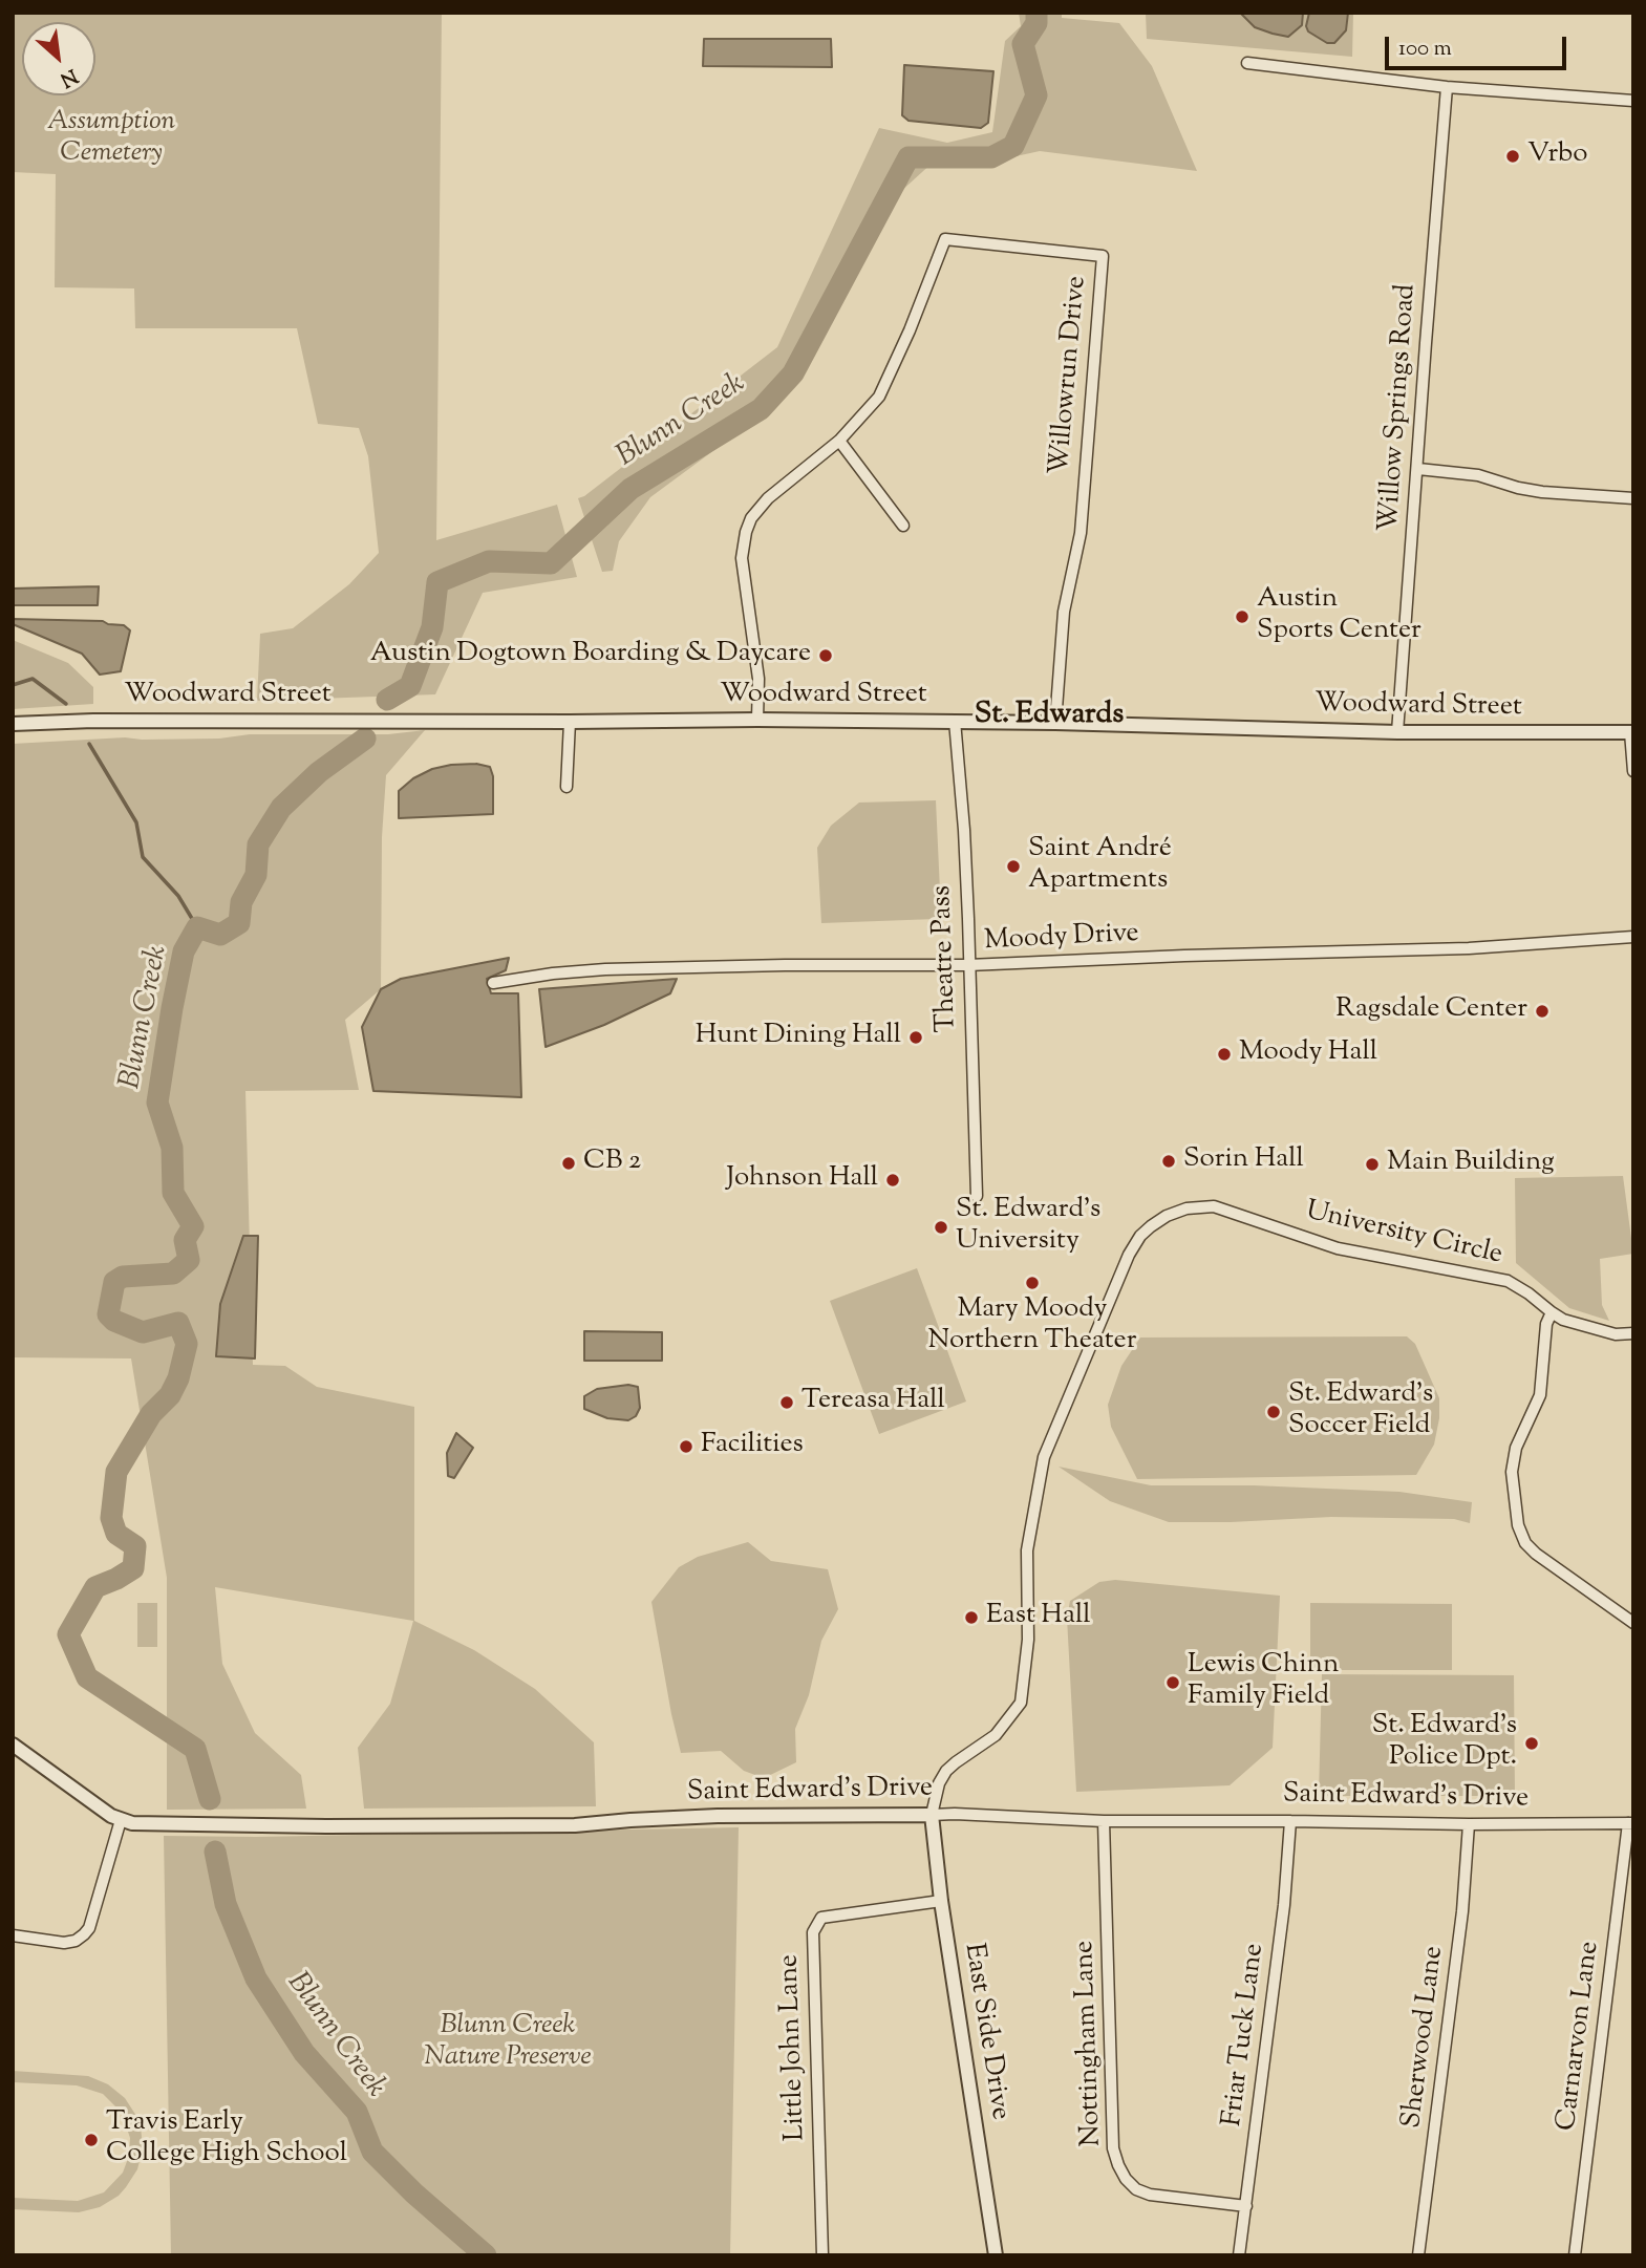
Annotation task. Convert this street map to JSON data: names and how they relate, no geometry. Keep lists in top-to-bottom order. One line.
{"streets":{"street":["Willowrun Drive","Willow Springs Road","Woodward Street","Moody Drive","Theatre Pass","University Circle","Saint Edward's Drive","East Side Drive","Friar Tuck Lane","Carnarvon Lane","Sherwood Lane","Nottingham Lane","Little John Lane"]},"crossings":[["Willowrun Drive","Woodward Street"],["Willow Springs Road","Woodward Street"],["Woodward Street","Theatre Pass"],["Moody Drive","Theatre Pass"],["University Circle","Saint Edward's Drive"],["University Circle","East Side Drive"],["Saint Edward's Drive","East Side Drive"],["Saint Edward's Drive","Friar Tuck Lane"],["Saint Edward's Drive","Carnarvon Lane"],["Saint Edward's Drive","Sherwood Lane"],["Saint Edward's Drive","Nottingham Lane"],["East Side Drive","Little John Lane"],["Friar Tuck Lane","Nottingham Lane"]],"districts":["St. Edwards"],"water":["Blunn Creek"],"parks":["Assumption Cemetery","Blunn Creek Nature Preserve"],"places":["Vrbo","Austin Sports Center","Austin Dogtown Boarding & Daycare","Saint André Apartments","Ragsdale Center","Hunt Dining Hall","Moody Hall","Sorin Hall","CB 2","Main Building","Johnson Hall","St. Edward's University","Mary Moody Northern Theater","Tereasa Hall","St. Edward's Soccer Field","Facilities","East Hall","Lewis Chinn Family Field","St. Edward's Police Dpt.","Travis Early College High School"],"scale_bar":"100 m","north":"bottom right"}
